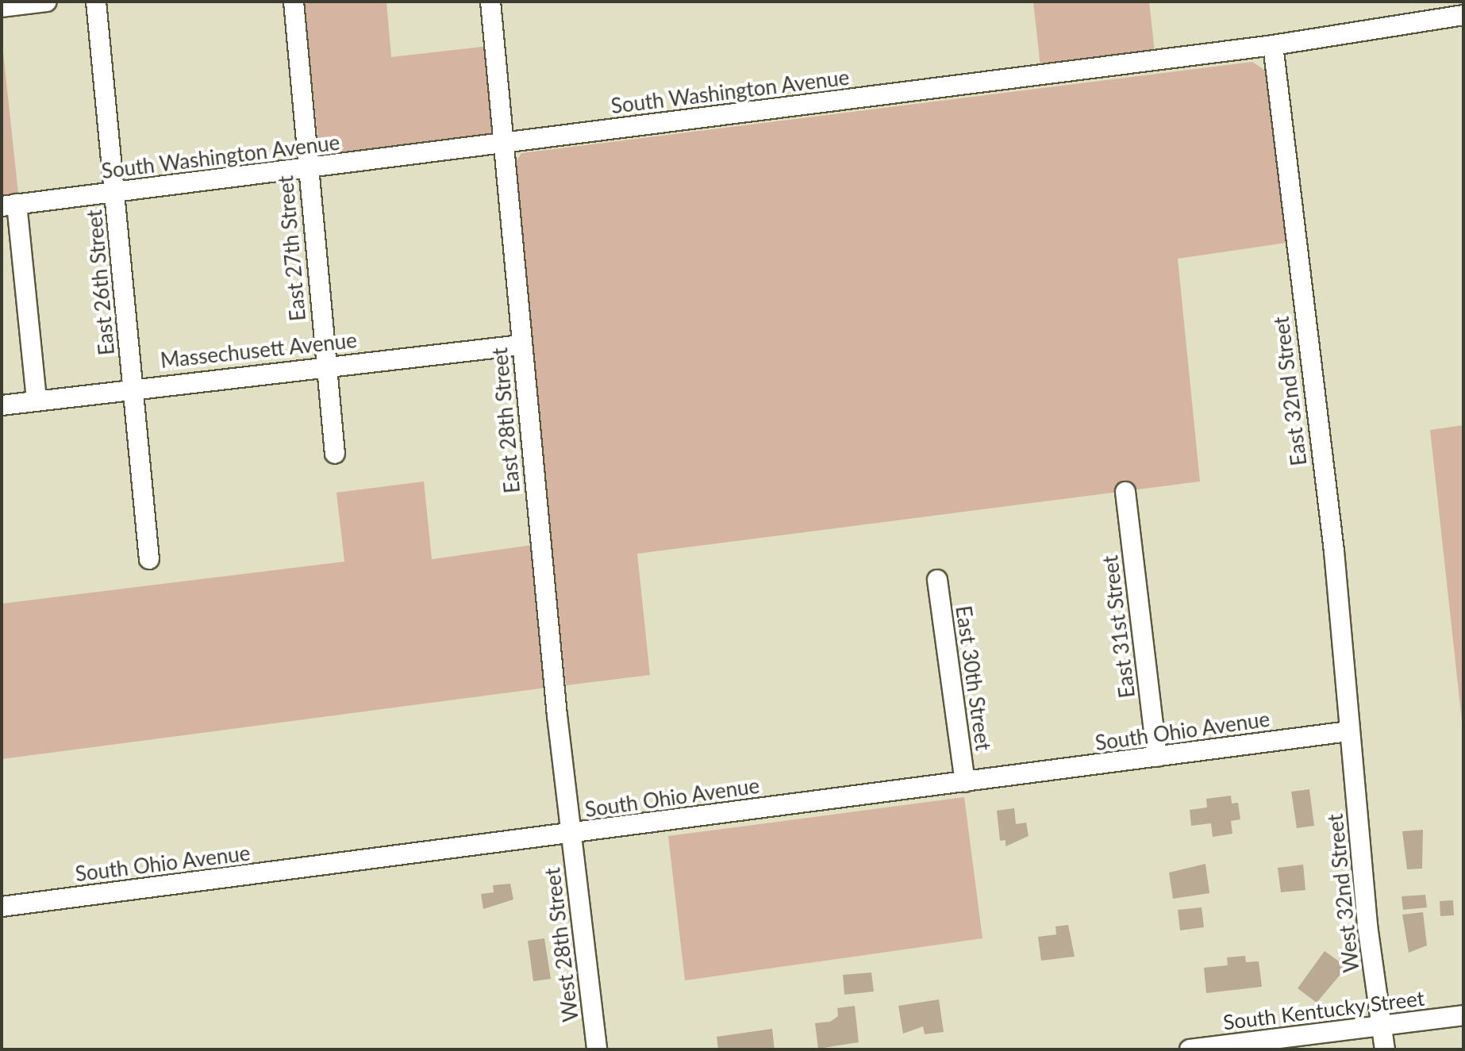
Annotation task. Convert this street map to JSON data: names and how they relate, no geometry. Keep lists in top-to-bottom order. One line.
{"streets":{"street":["South Washington Avenue","East 27th Street","East 26th Street","Massechusett Avenue","East 32nd Street","East 28th Street","East 31st Street","East 30th Street","South Ohio Avenue","West 32nd Street","West 28th Street","South Kentucky Street"]},"crossings":[["South Washington Avenue","East 27th Street"],["South Washington Avenue","East 26th Street"],["South Washington Avenue","East 32nd Street"],["South Washington Avenue","East 28th Street"],["East 27th Street","Massechusett Avenue"],["East 26th Street","Massechusett Avenue"],["Massechusett Avenue","East 28th Street"],["East 32nd Street","South Ohio Avenue"],["East 32nd Street","West 32nd Street"],["East 28th Street","South Ohio Avenue"],["East 28th Street","West 28th Street"],["East 31st Street","South Ohio Avenue"],["East 30th Street","South Ohio Avenue"],["South Ohio Avenue","West 32nd Street"],["South Ohio Avenue","West 28th Street"],["West 32nd Street","South Kentucky Street"]]}
